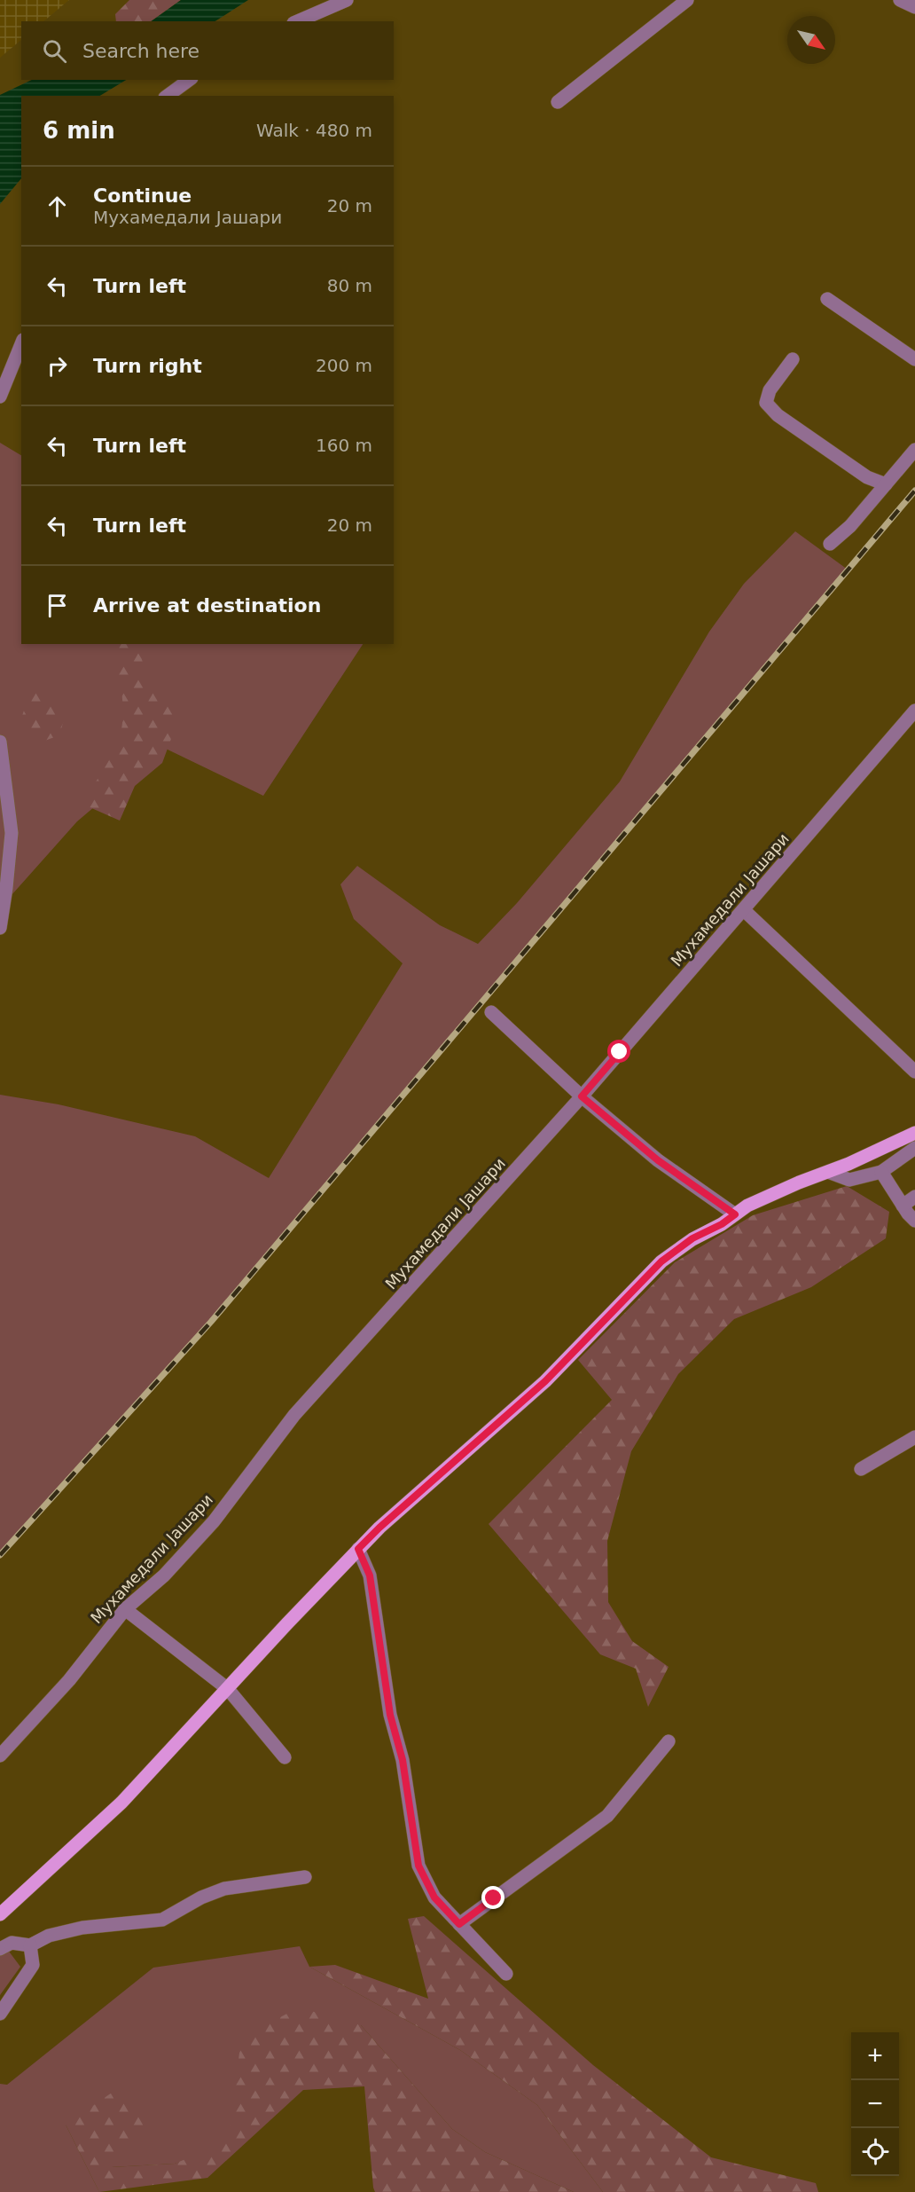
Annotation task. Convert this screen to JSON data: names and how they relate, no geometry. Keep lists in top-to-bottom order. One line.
{"streets":{"street":["Мухамедали Јашари"]},"north":"bottom right","page":{"search":"Search here","heading":["6 min","Walk · 480 m"],"list":[["Continue","Мухамедали Јашари","20 m"],["Turn left","80 m"],["Turn right","200 m"],["Turn left","160 m"],["Turn left","20 m"],"Arrive at destination"],"map_buttons":["+","−"]}}
